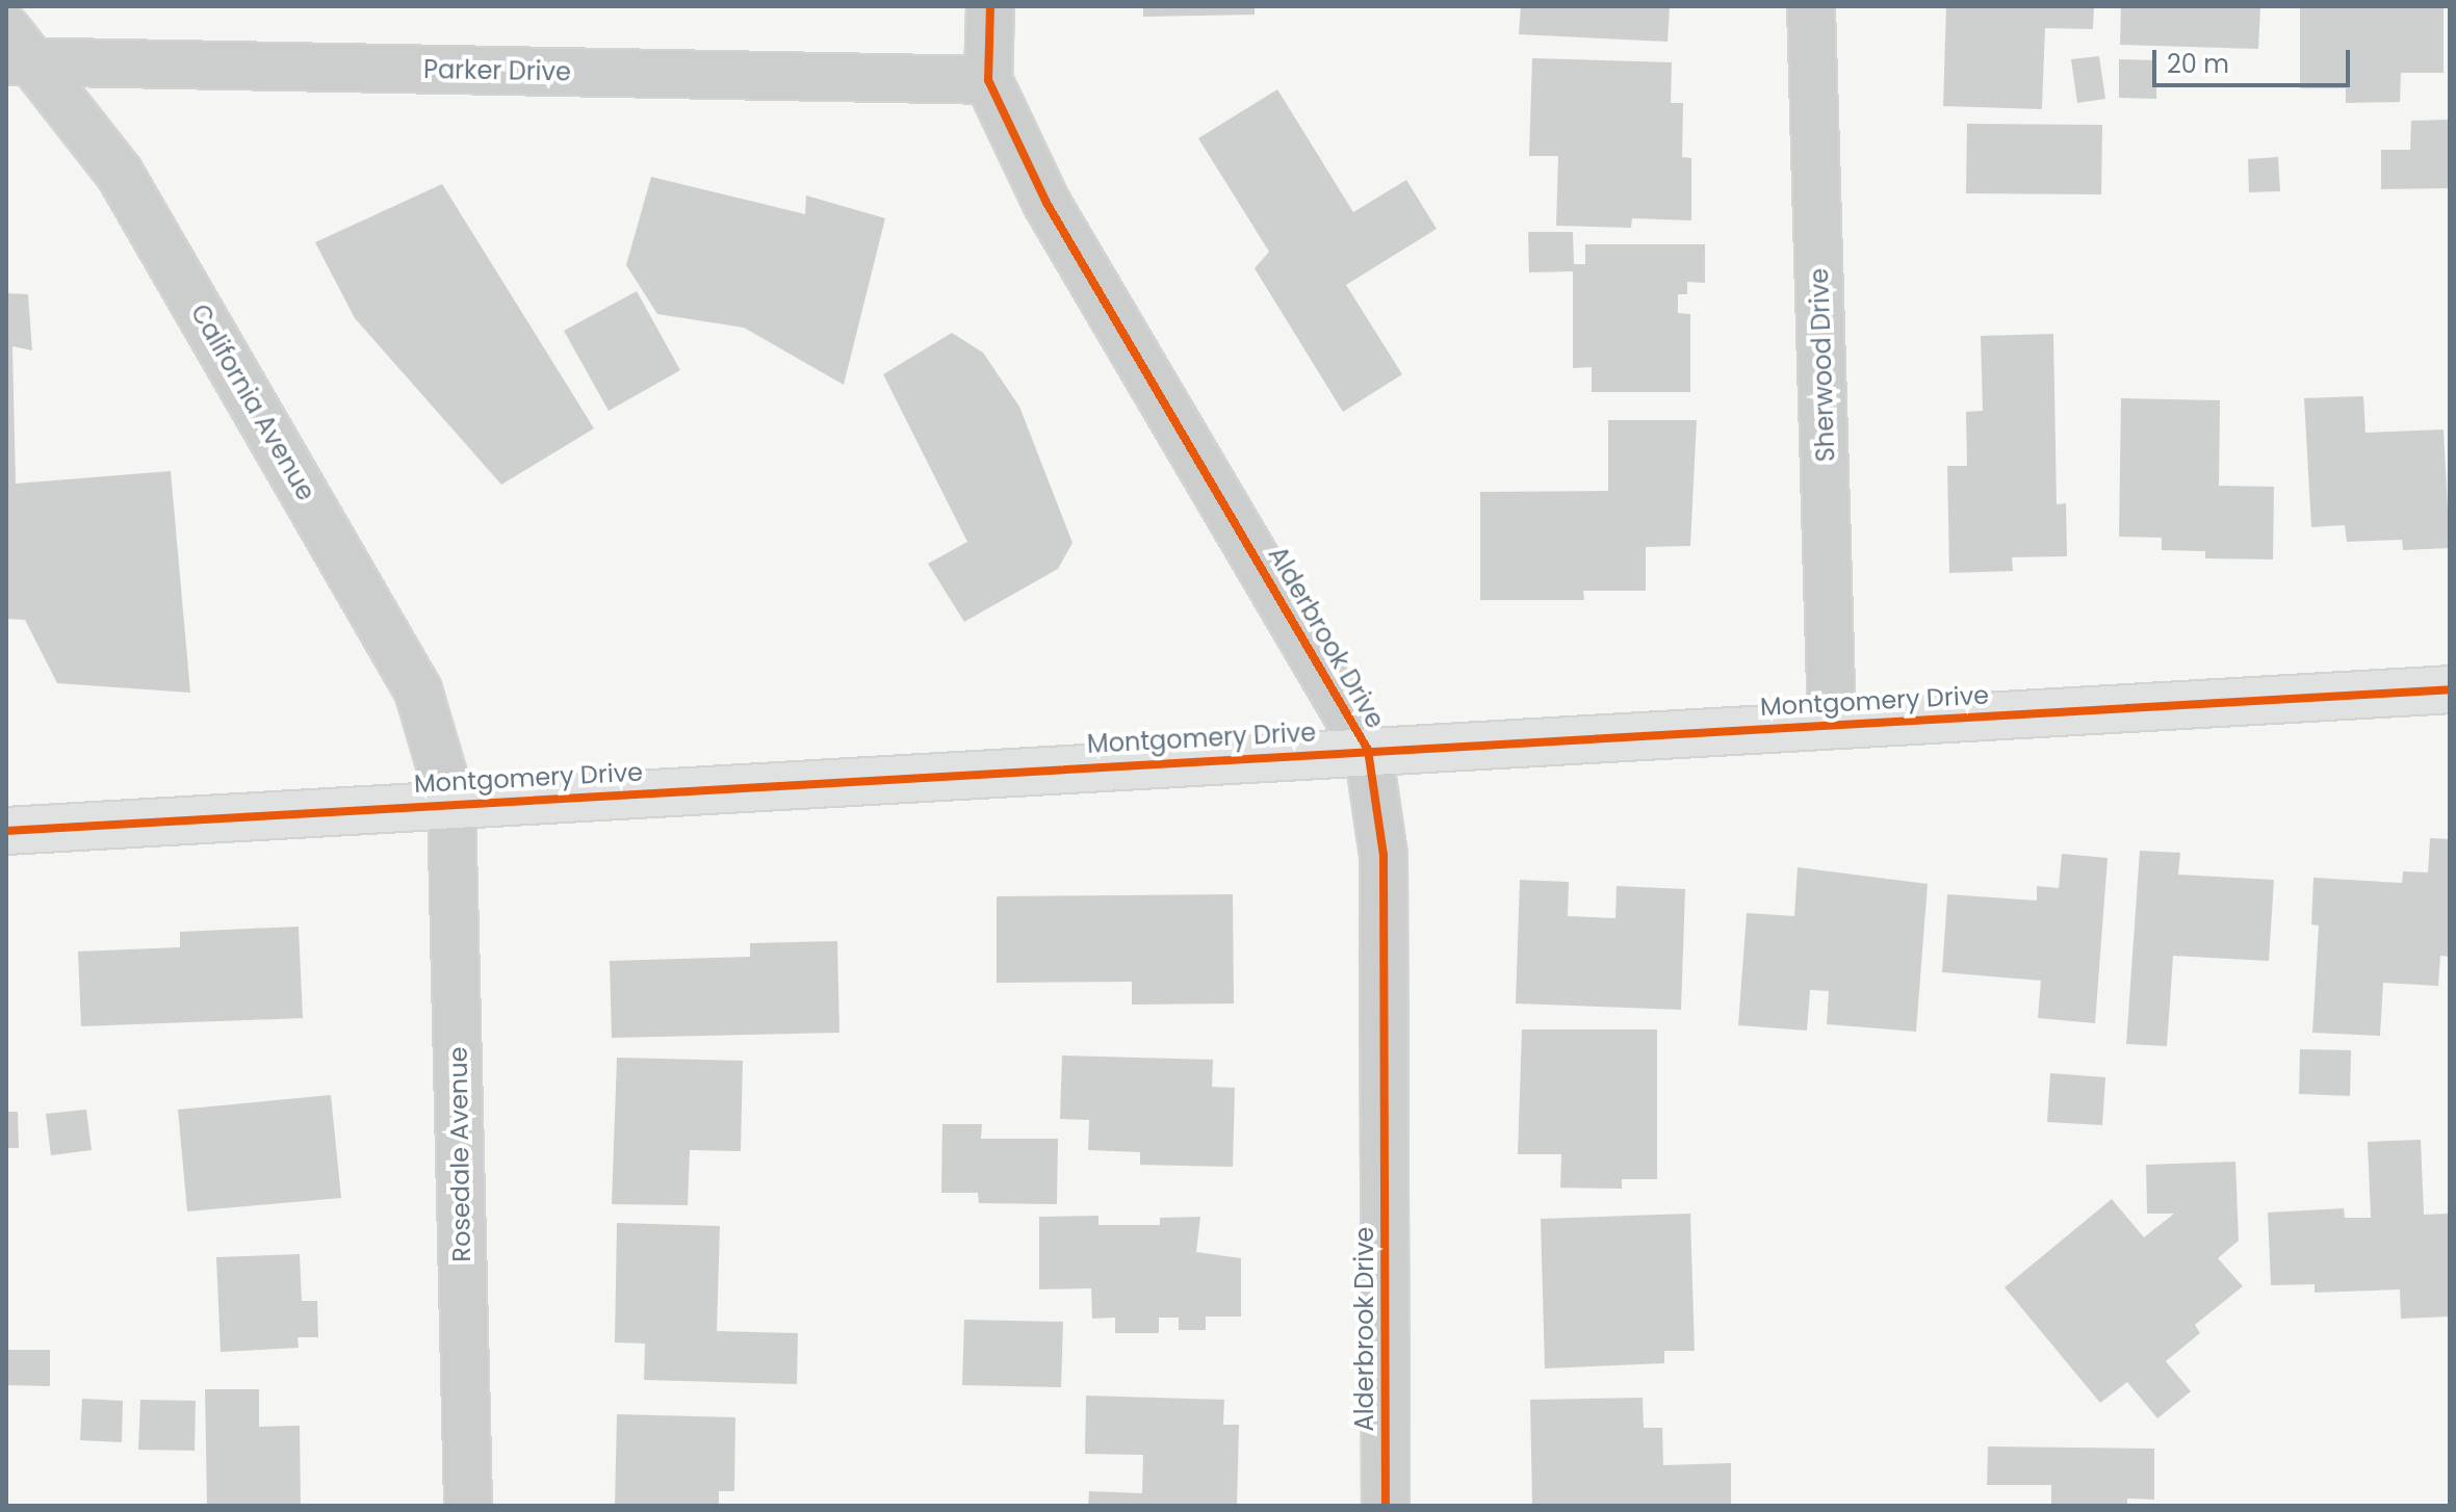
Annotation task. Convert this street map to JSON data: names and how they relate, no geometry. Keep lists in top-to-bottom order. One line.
{"streets":{"main road":["Montgomery Drive"],"street":["Parker Drive","Sherwood Drive","California Avenue","Alderbrook Drive","Rosedale Avenue"]},"crossings":[["Parker Drive","California Avenue"],["Parker Drive","Alderbrook Drive"],["Sherwood Drive","Montgomery Drive"],["California Avenue","Montgomery Drive"],["California Avenue","Rosedale Avenue"],["Alderbrook Drive","Montgomery Drive"],["Montgomery Drive","Rosedale Avenue"]],"scale_bar":"20 m"}
